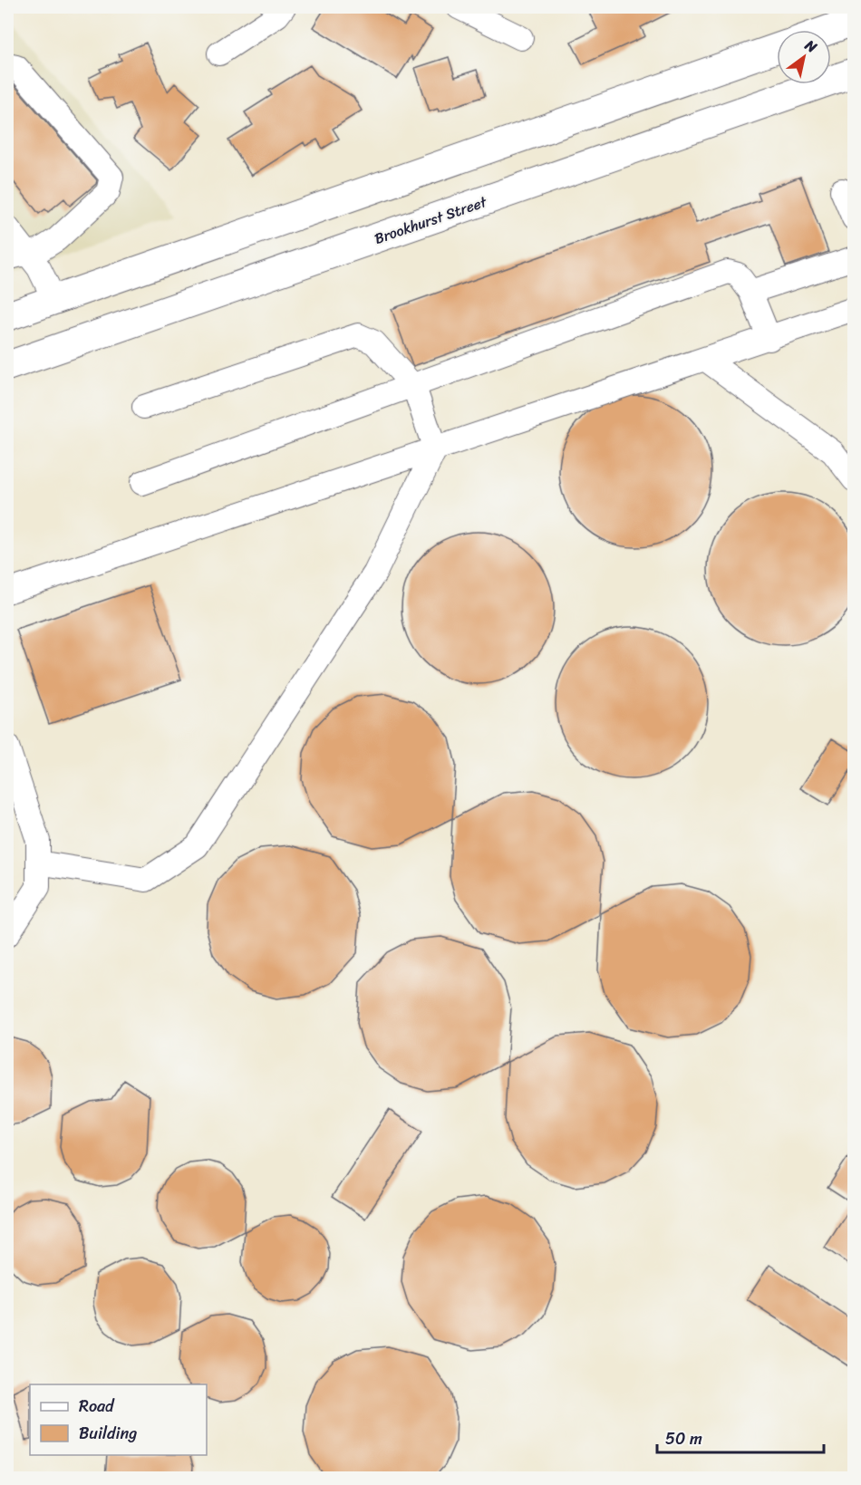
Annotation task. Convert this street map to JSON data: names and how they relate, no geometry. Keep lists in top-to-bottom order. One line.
{"streets":{"main road":["Brookhurst Street"]},"legend":["Road","Building"],"scale_bar":"50 m","north":"top right"}
